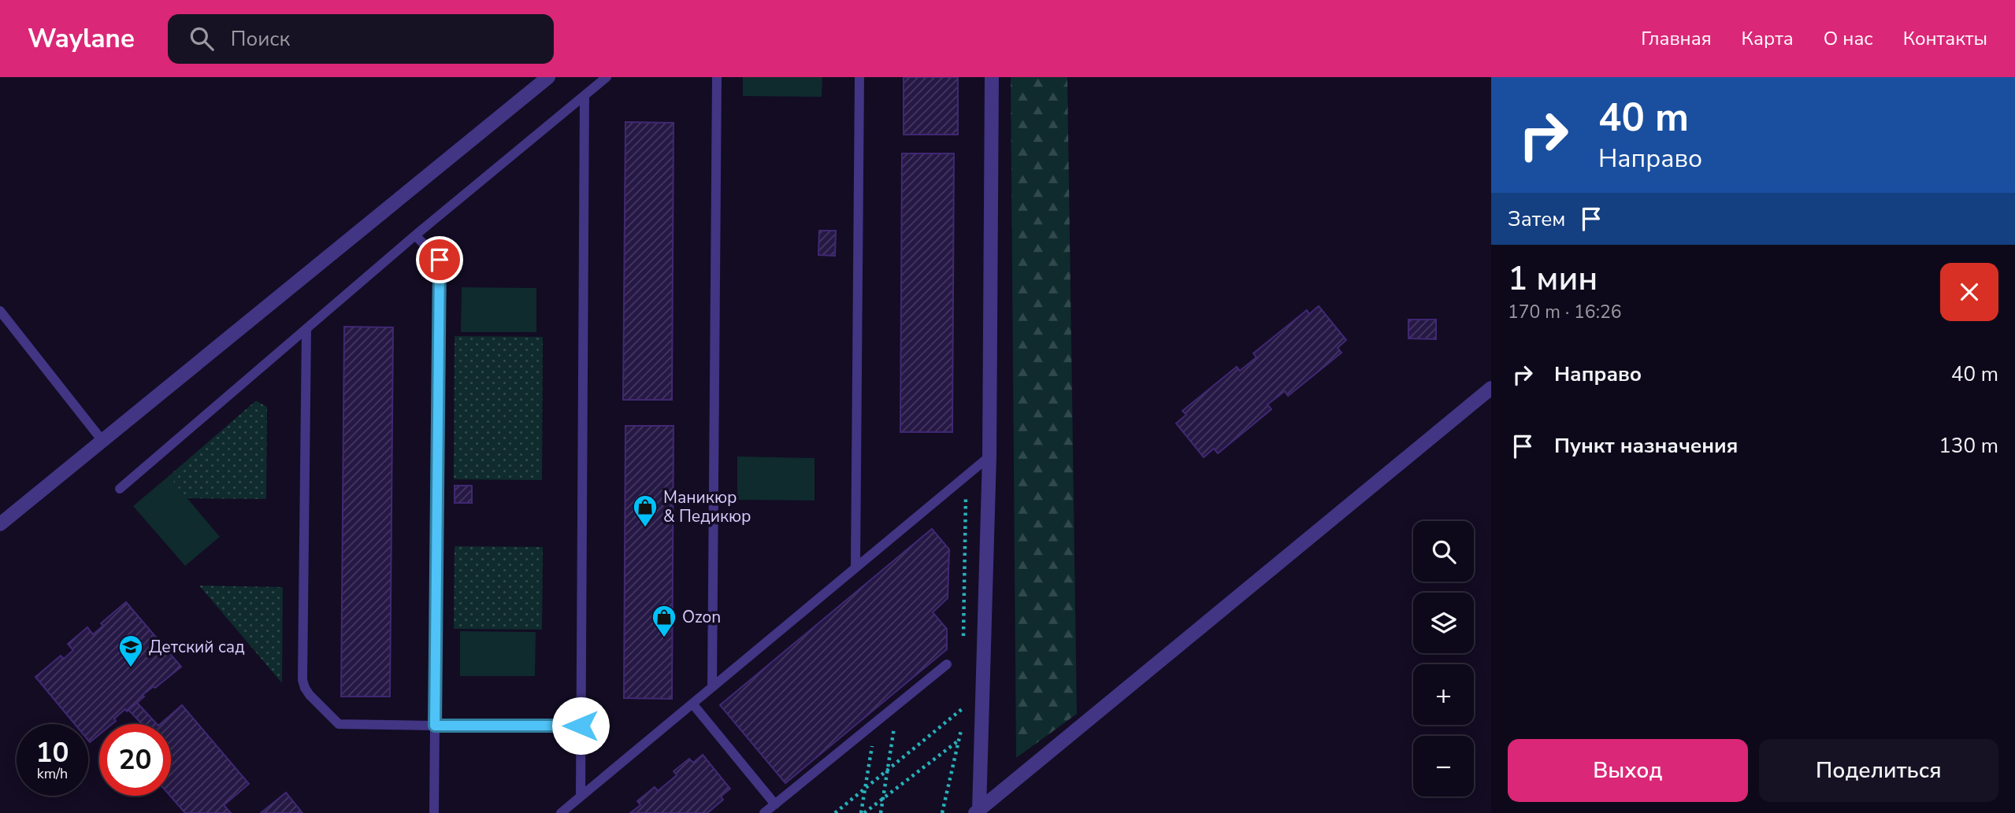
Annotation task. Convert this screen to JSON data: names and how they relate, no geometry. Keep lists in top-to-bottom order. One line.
{"places":{"shop":["Маникюр & Педикюр","Ozon"],"school or university":["Детский сад"]},"page":{"header":"Waylane","search":"Поиск","nav":["Главная","Карта","О нас","Контакты"],"turn":["40 m","Направо"],"then":"Затем","heading":["1 мин","170 m · 16:26"],"list":[{"name":"Направо","value":"40 m"},{"name":"Пункт назначения","value":"130 m"}],"map_buttons":["+","−"],"speed":"10 km/h","limit":"20","buttons":["Выход","Поделиться"]}}
